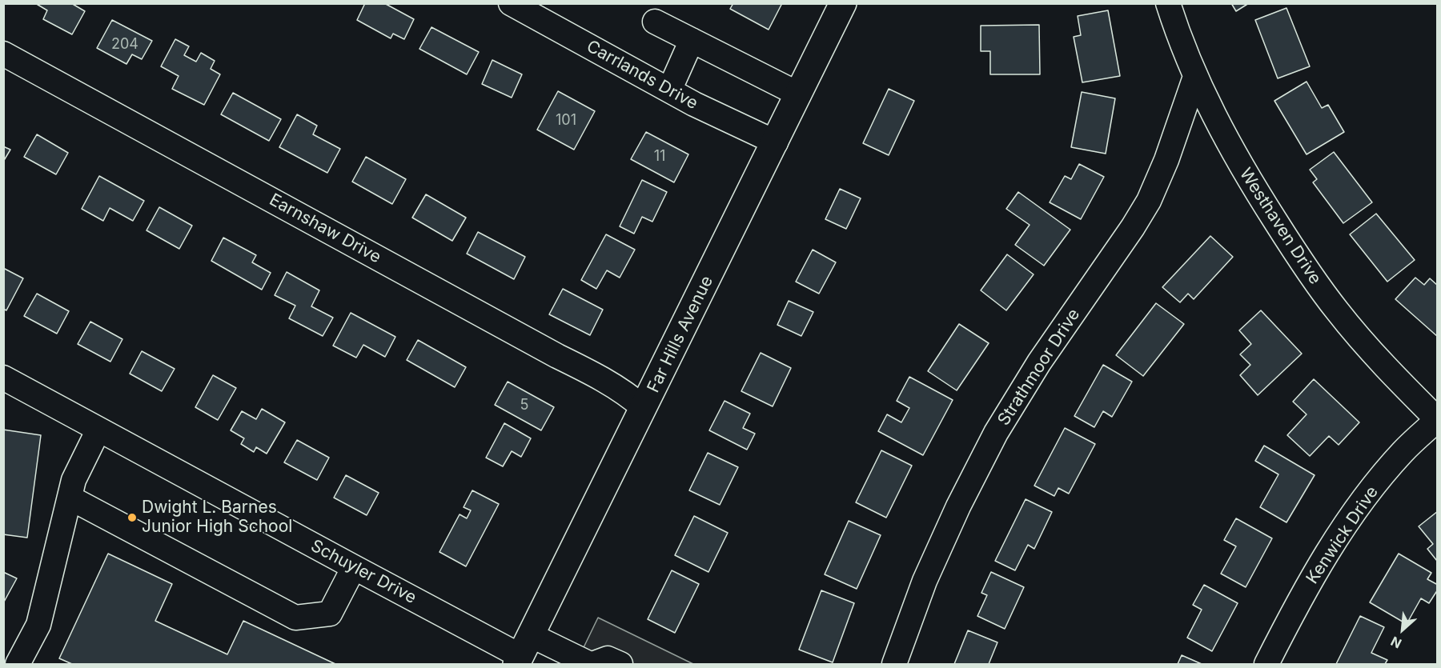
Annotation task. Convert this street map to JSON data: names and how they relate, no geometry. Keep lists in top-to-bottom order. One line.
{"streets":{"main road":["Far Hills Avenue"],"street":["Carrlands Drive","Westhaven Drive","Earnshaw Drive","Strathmoor Drive","Kenwick Drive","Schuyler Drive"]},"crossings":[["Carrlands Drive","Far Hills Avenue"],["Westhaven Drive","Strathmoor Drive"],["Westhaven Drive","Kenwick Drive"],["Earnshaw Drive","Far Hills Avenue"],["Far Hills Avenue","Schuyler Drive"]],"places":["Dwight L. Barnes Junior High School"],"house_numbers":["204","101","11","5"],"north":"bottom left"}
